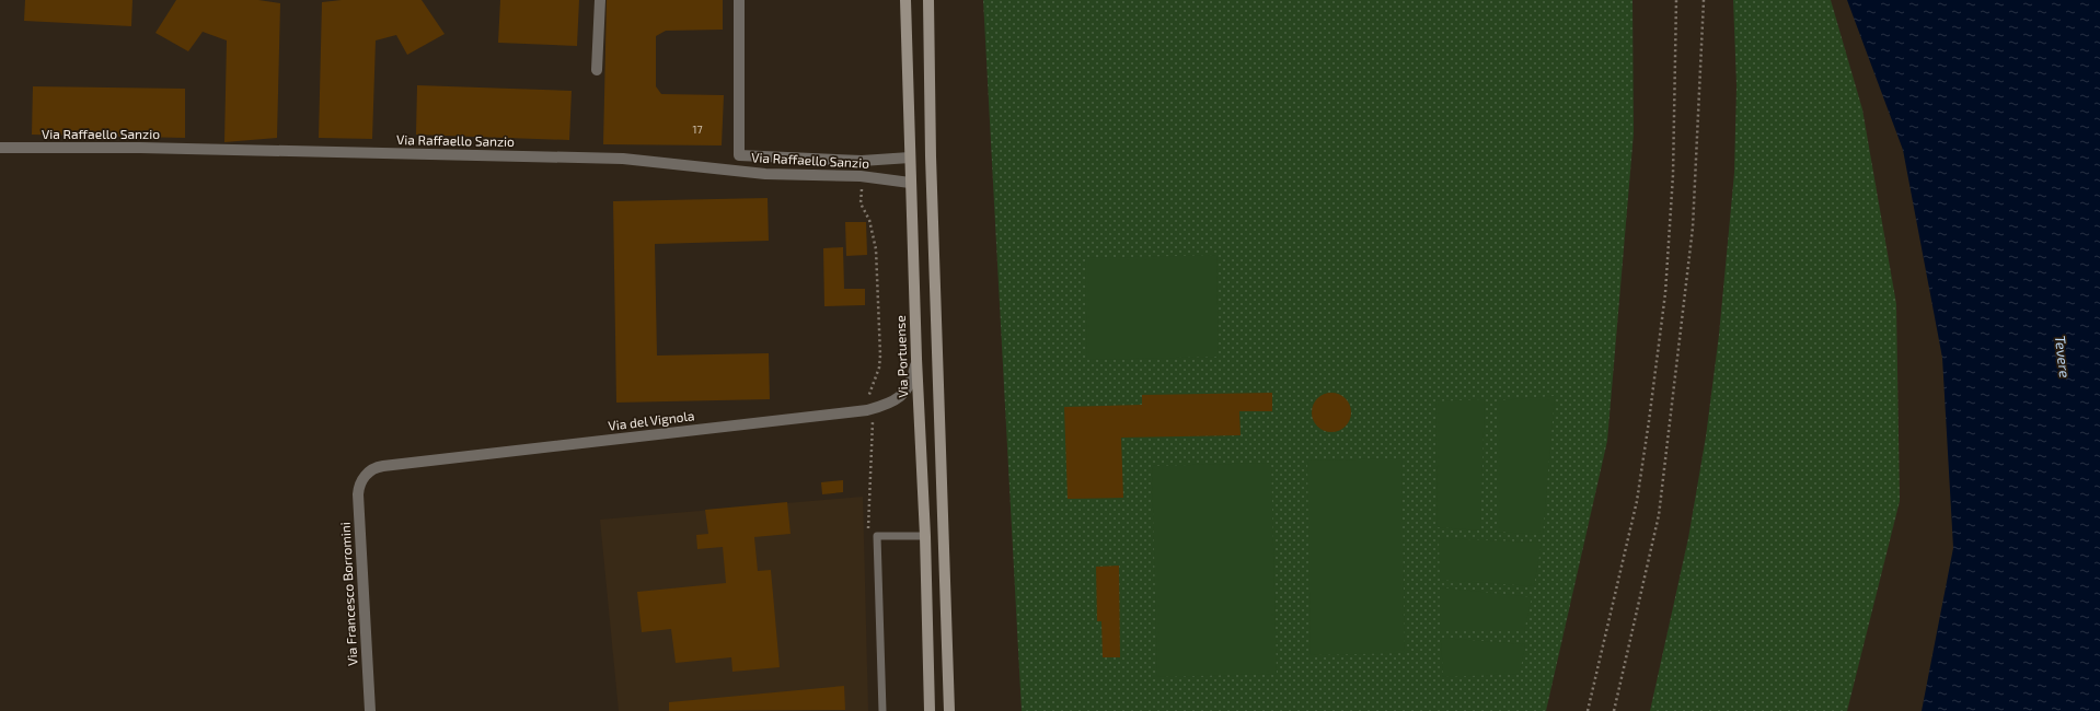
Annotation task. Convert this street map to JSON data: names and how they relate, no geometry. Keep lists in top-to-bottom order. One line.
{"streets":{"street":["Via Raffaello Sanzio","Via Portuense","Via del Vignola","Via Francesco Borromini"]},"crossings":[["Via Raffaello Sanzio","Via Portuense"],["Via Portuense","Via del Vignola"],["Via del Vignola","Via Francesco Borromini"]],"water":["Tevere"],"house_numbers":["17"]}
